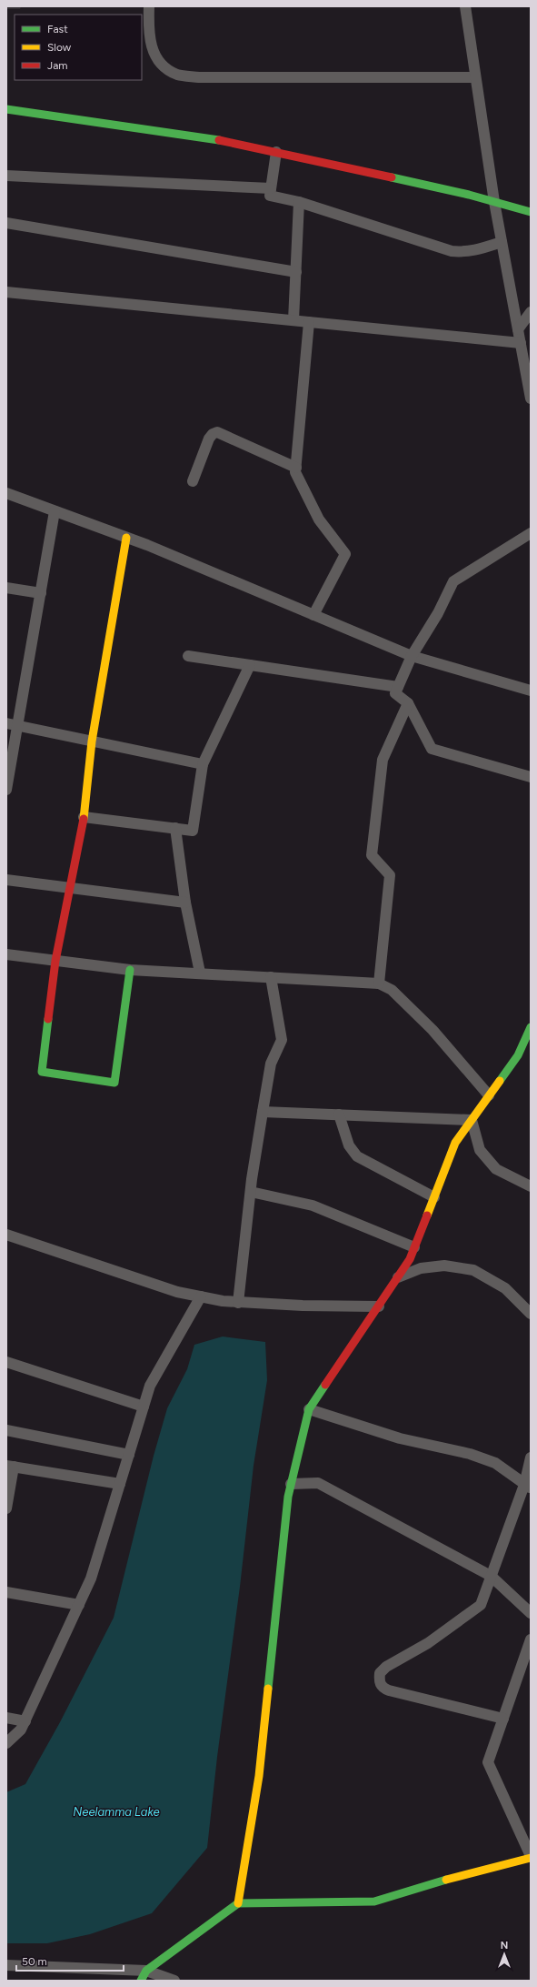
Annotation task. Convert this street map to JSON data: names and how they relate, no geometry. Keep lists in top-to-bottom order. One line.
{"water":["Neelamma Lake"],"legend":["Fast","Slow","Jam"],"scale_bar":"50 m","north":"top"}
